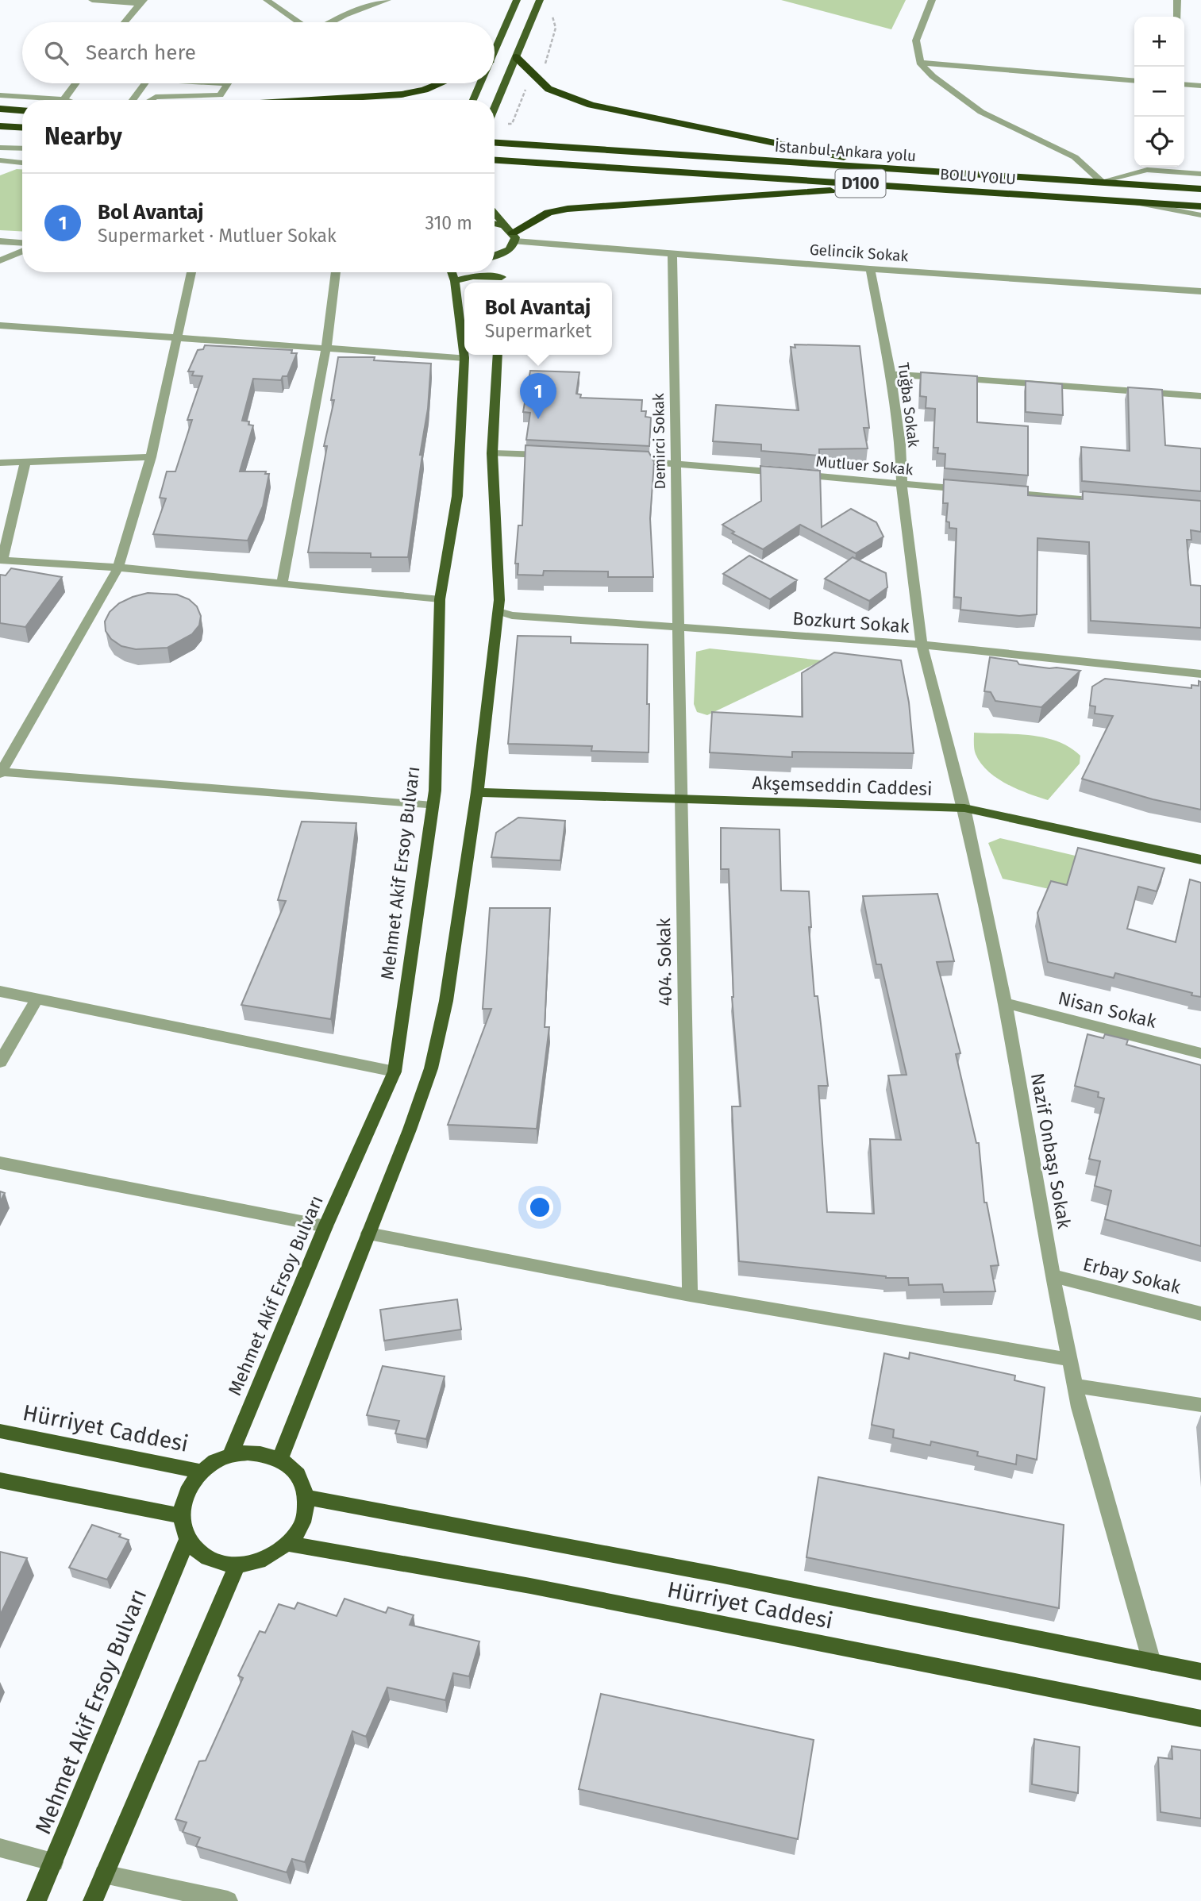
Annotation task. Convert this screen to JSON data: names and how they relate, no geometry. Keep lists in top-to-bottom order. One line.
{"streets":{"highway":["İstanbul-Ankara yolu","BOLU YOLU","D100"],"main road":["Akşemseddin Caddesi","Mehmet Akif Ersoy Bulvarı","Hürriyet Caddesi"],"street":["Gelincik Sokak","Tuğba Sokak","Demirci Sokak","Mutluer Sokak","Bozkurt Sokak","404. Sokak","Nisan Sokak","Nazif Onbaşı Sokak","Erbay Sokak"]},"crossings":[["Gelincik Sokak","Tuğba Sokak"],["Gelincik Sokak","Demirci Sokak"],["Tuğba Sokak","Mutluer Sokak"],["Tuğba Sokak","Bozkurt Sokak"],["Tuğba Sokak","Nazif Onbaşı Sokak"],["Demirci Sokak","Mutluer Sokak"],["Demirci Sokak","Bozkurt Sokak"],["Demirci Sokak","404. Sokak"],["Bozkurt Sokak","404. Sokak"],["Bozkurt Sokak","Nazif Onbaşı Sokak"],["Akşemseddin Caddesi","404. Sokak"],["Akşemseddin Caddesi","Nazif Onbaşı Sokak"],["Mehmet Akif Ersoy Bulvarı","Hürriyet Caddesi"],["Nisan Sokak","Nazif Onbaşı Sokak"],["Nazif Onbaşı Sokak","Erbay Sokak"],["Nazif Onbaşı Sokak","Hürriyet Caddesi"]],"page":{"map_buttons":["+","−"],"search":"Search here","heading":"Nearby","list":[{"mark":"1","name":"Bol Avantaj","note":"Supermarket · Mutluer Sokak","value":"310 m"}],"popup":["Bol Avantaj","Supermarket"],"pins":"1"}}
